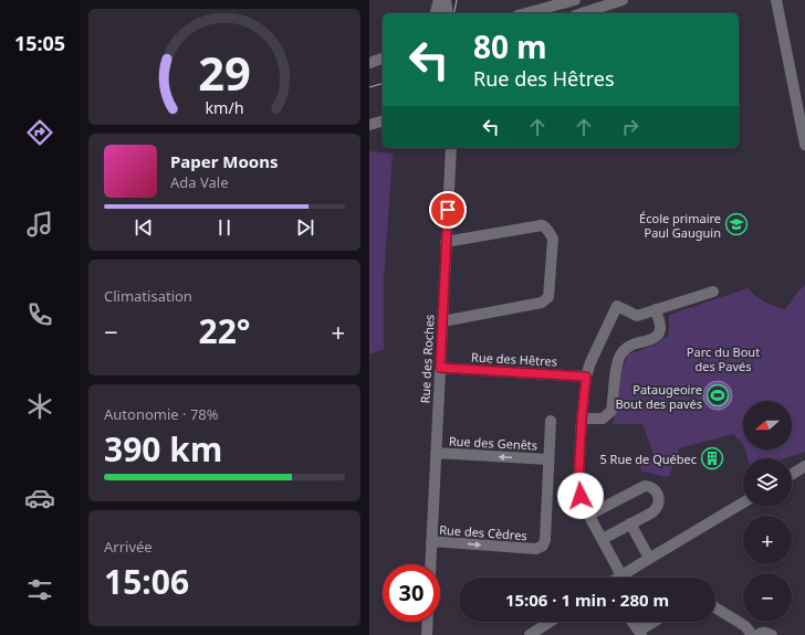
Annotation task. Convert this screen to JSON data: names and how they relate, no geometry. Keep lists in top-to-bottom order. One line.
{"streets":{"street":["Rue des Roches","Rue des Hêtres","Rue des Genêts","Rue des Cèdres"]},"crossings":[["Rue des Roches","Rue des Hêtres"],["Rue des Roches","Rue des Genêts"],["Rue des Roches","Rue des Cèdres"],["Rue des Genêts","Rue des Cèdres"]],"one_way":["Rue des Genêts"],"parks":["Parc du Bout des Pavés"],"places":{"school or university":["École primaire Paul Gauguin"],"sports":["Pataugeoire Bout des pavés"],"building":["5 Rue de Québec"]},"north":"left","page":{"tabs":"15:05","turn":["80 m","Rue des Hêtres"],"song":["Paper Moons","Ada Vale"],"tile":["Climatisation",["Autonomie · 78%","390 km"],["Arrivée","15:06"]],"heat":["−","22°","+"],"map_buttons":["+","−"],"limit":"30","trip":"15:06 · 1 min · 280 m","gauge":["29","km/h"]}}
